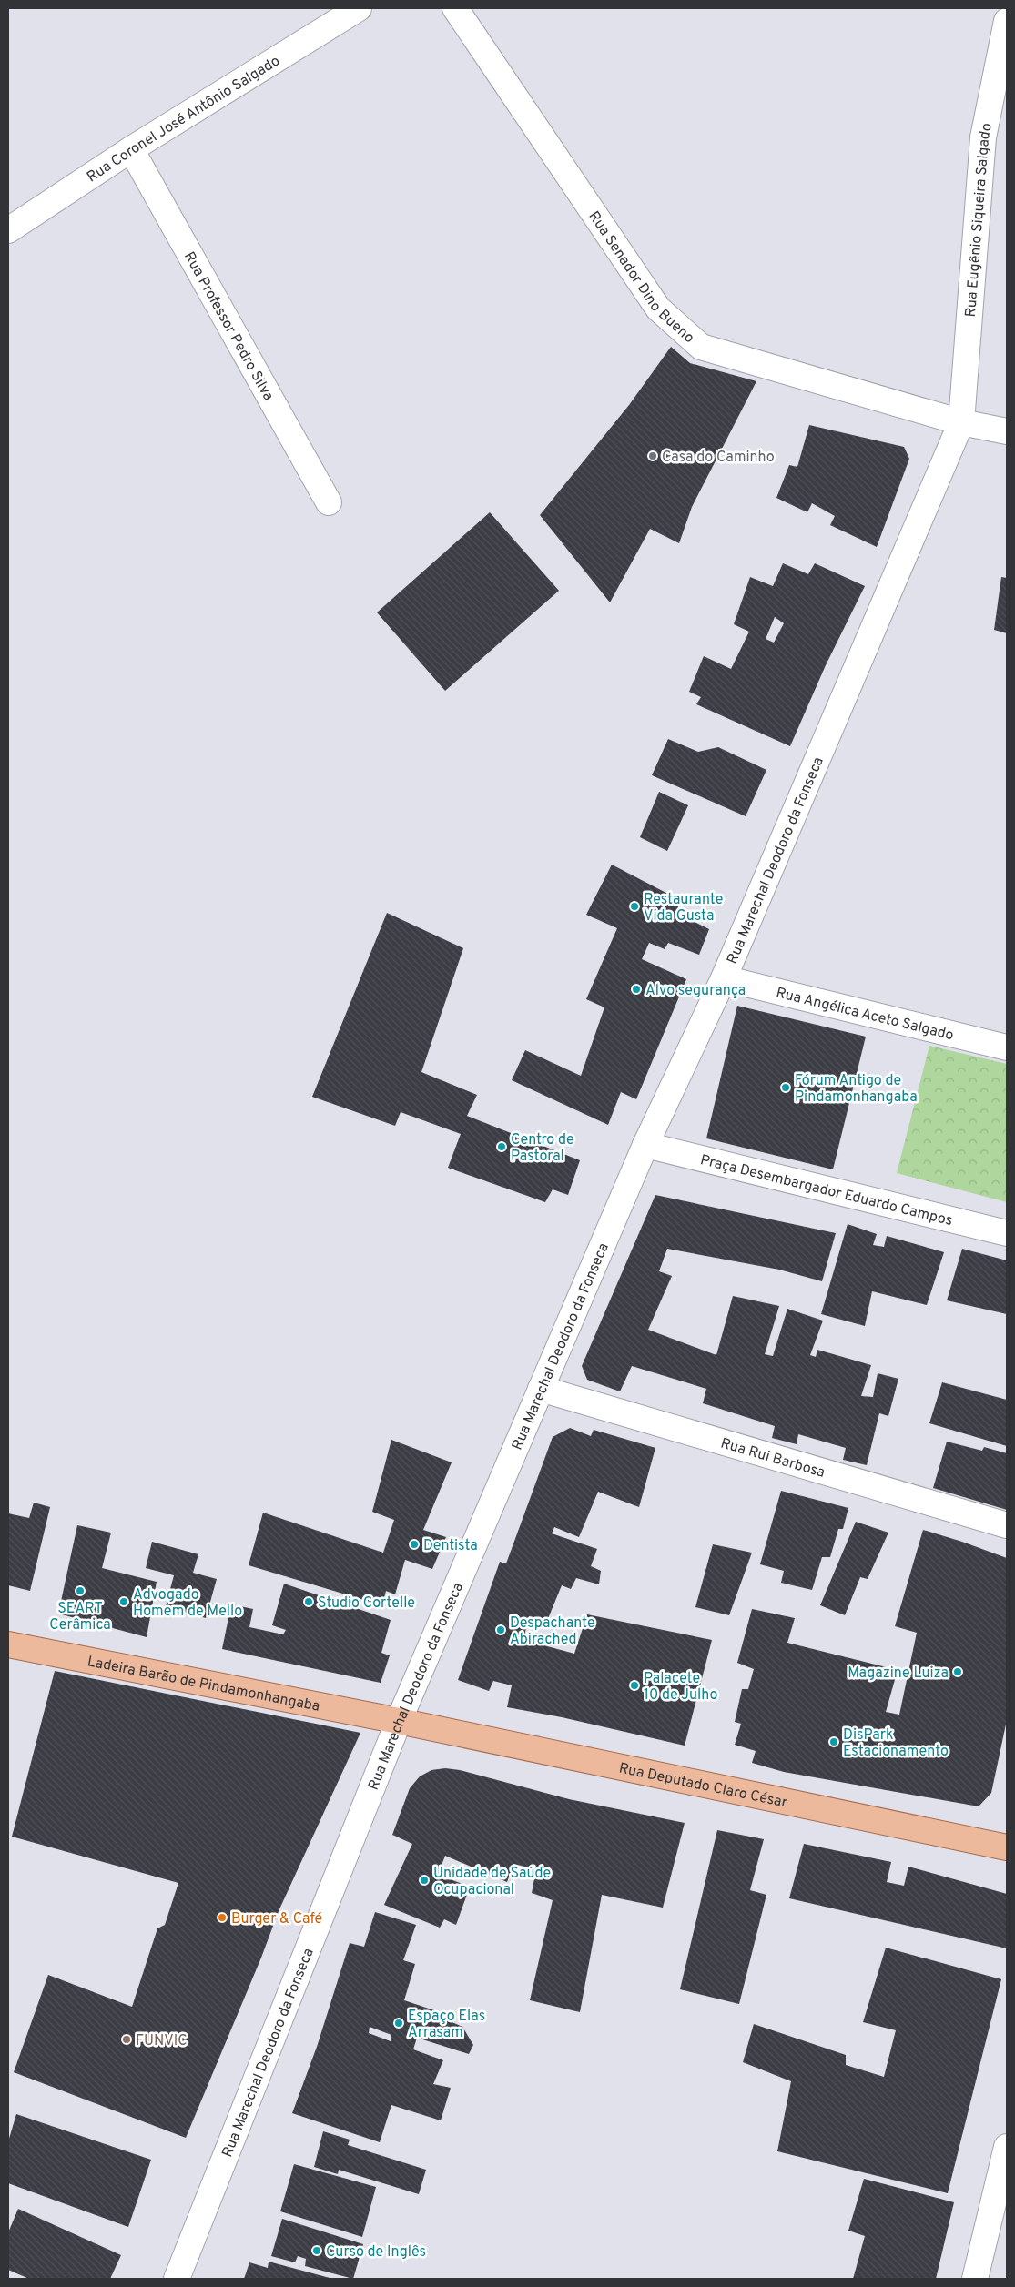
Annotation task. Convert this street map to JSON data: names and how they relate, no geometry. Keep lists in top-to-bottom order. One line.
{"streets":{"main road":["Ladeira Barão de Pindamonhangaba","Rua Deputado Claro César"],"street":["Rua Coronel José Antônio Salgado","Rua Eugênio Siqueira Salgado","Rua Senador Dino Bueno","Rua Professor Pedro Silva","Rua Marechal Deodoro da Fonseca","Rua Angélica Aceto Salgado","Praça Desembargador Eduardo Campos","Rua Rui Barbosa"]},"crossings":[["Rua Coronel José Antônio Salgado","Rua Professor Pedro Silva"],["Rua Eugênio Siqueira Salgado","Rua Senador Dino Bueno"],["Rua Eugênio Siqueira Salgado","Rua Marechal Deodoro da Fonseca"],["Rua Senador Dino Bueno","Rua Marechal Deodoro da Fonseca"],["Rua Marechal Deodoro da Fonseca","Rua Angélica Aceto Salgado"],["Rua Marechal Deodoro da Fonseca","Praça Desembargador Eduardo Campos"],["Rua Marechal Deodoro da Fonseca","Rua Rui Barbosa"],["Rua Marechal Deodoro da Fonseca","Ladeira Barão de Pindamonhangaba"],["Rua Marechal Deodoro da Fonseca","Rua Deputado Claro César"],["Ladeira Barão de Pindamonhangaba","Rua Deputado Claro César"]],"places":["Casa do Caminho","Restaurante Vida Gusta","Alvo segurança","Fórum Antigo de Pindamonhangaba","Centro de Pastoral","Dentista","SEART Cerâmica","Advogado Homem de Mello","Studio Cortelle","Despachante Abirached","Magazine Luiza","Palacete 10 de Julho","DisPark Estacionamento","Unidade de Saúde Ocupacional","Burger & Café","Espaço Elas Arrasam","FUNVIC","Curso de Inglês"]}
